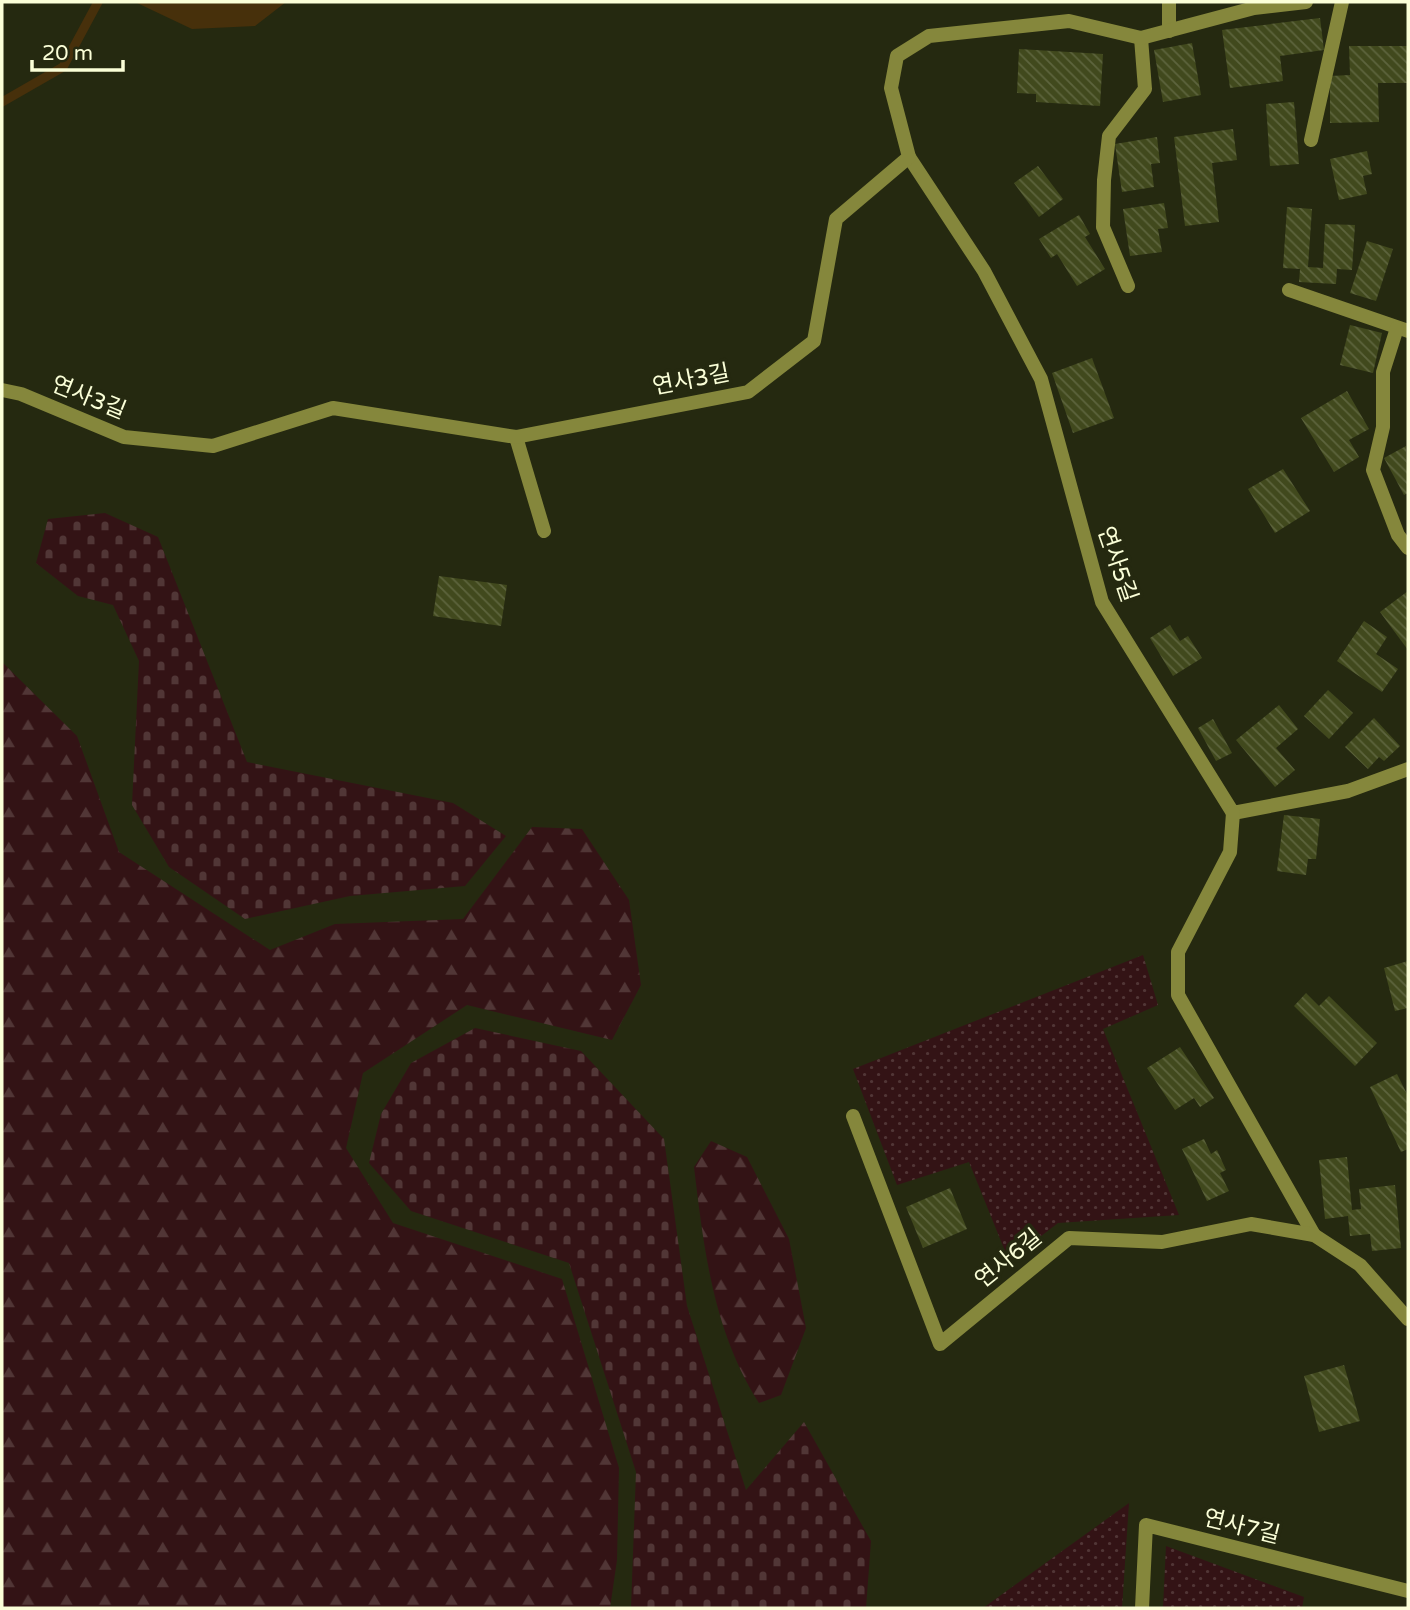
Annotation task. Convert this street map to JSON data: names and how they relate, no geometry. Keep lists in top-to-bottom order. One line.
{"streets":{"street":["연사3길","연사5길","연사6길","연사7길"]},"crossings":[["연사3길","연사5길"]],"scale_bar":"20 m"}
